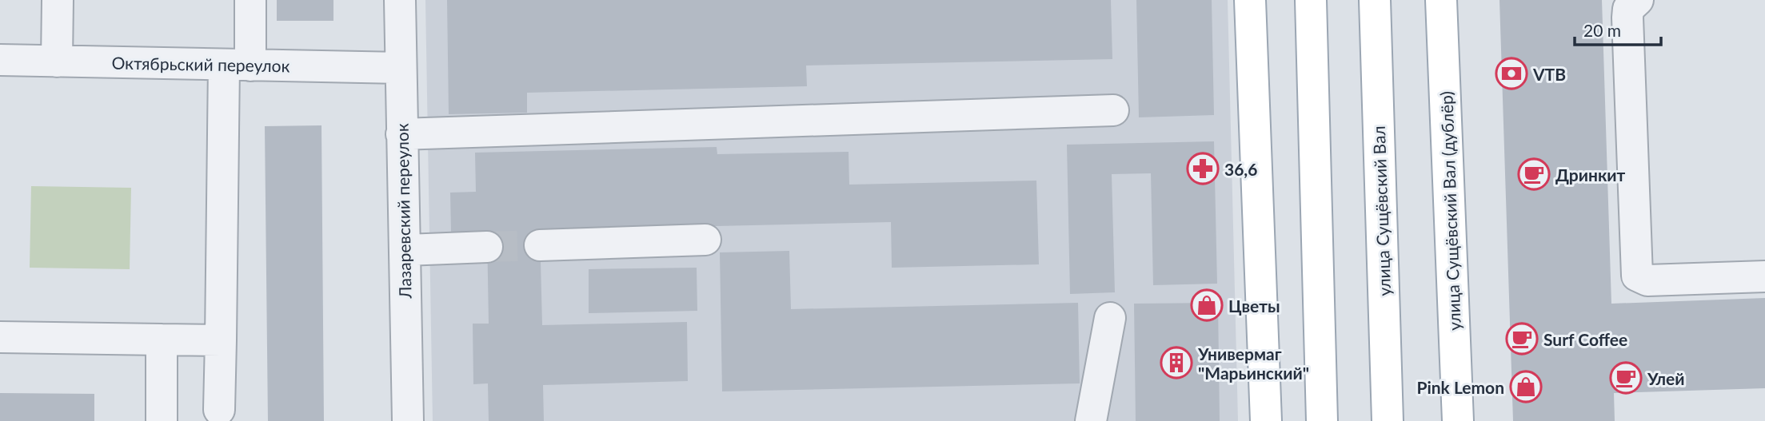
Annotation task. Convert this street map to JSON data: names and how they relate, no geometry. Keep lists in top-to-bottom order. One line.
{"streets":{"main road":["улица Сущёвский Вал","улица Сущёвский Вал (дублёр)"],"street":["Октябрьский переулок","Лазаревский переулок"]},"crossings":[["Октябрьский переулок","Лазаревский переулок"]],"places":{"bank":["VTB"],"pharmacy":["36,6"],"cafe":["Дринкит","Surf Coffee","Улей"],"shop":["Цветы","Pink Lemon"],"building":["Универмаг \"Марьинский\""]},"scale_bar":"20 m"}
